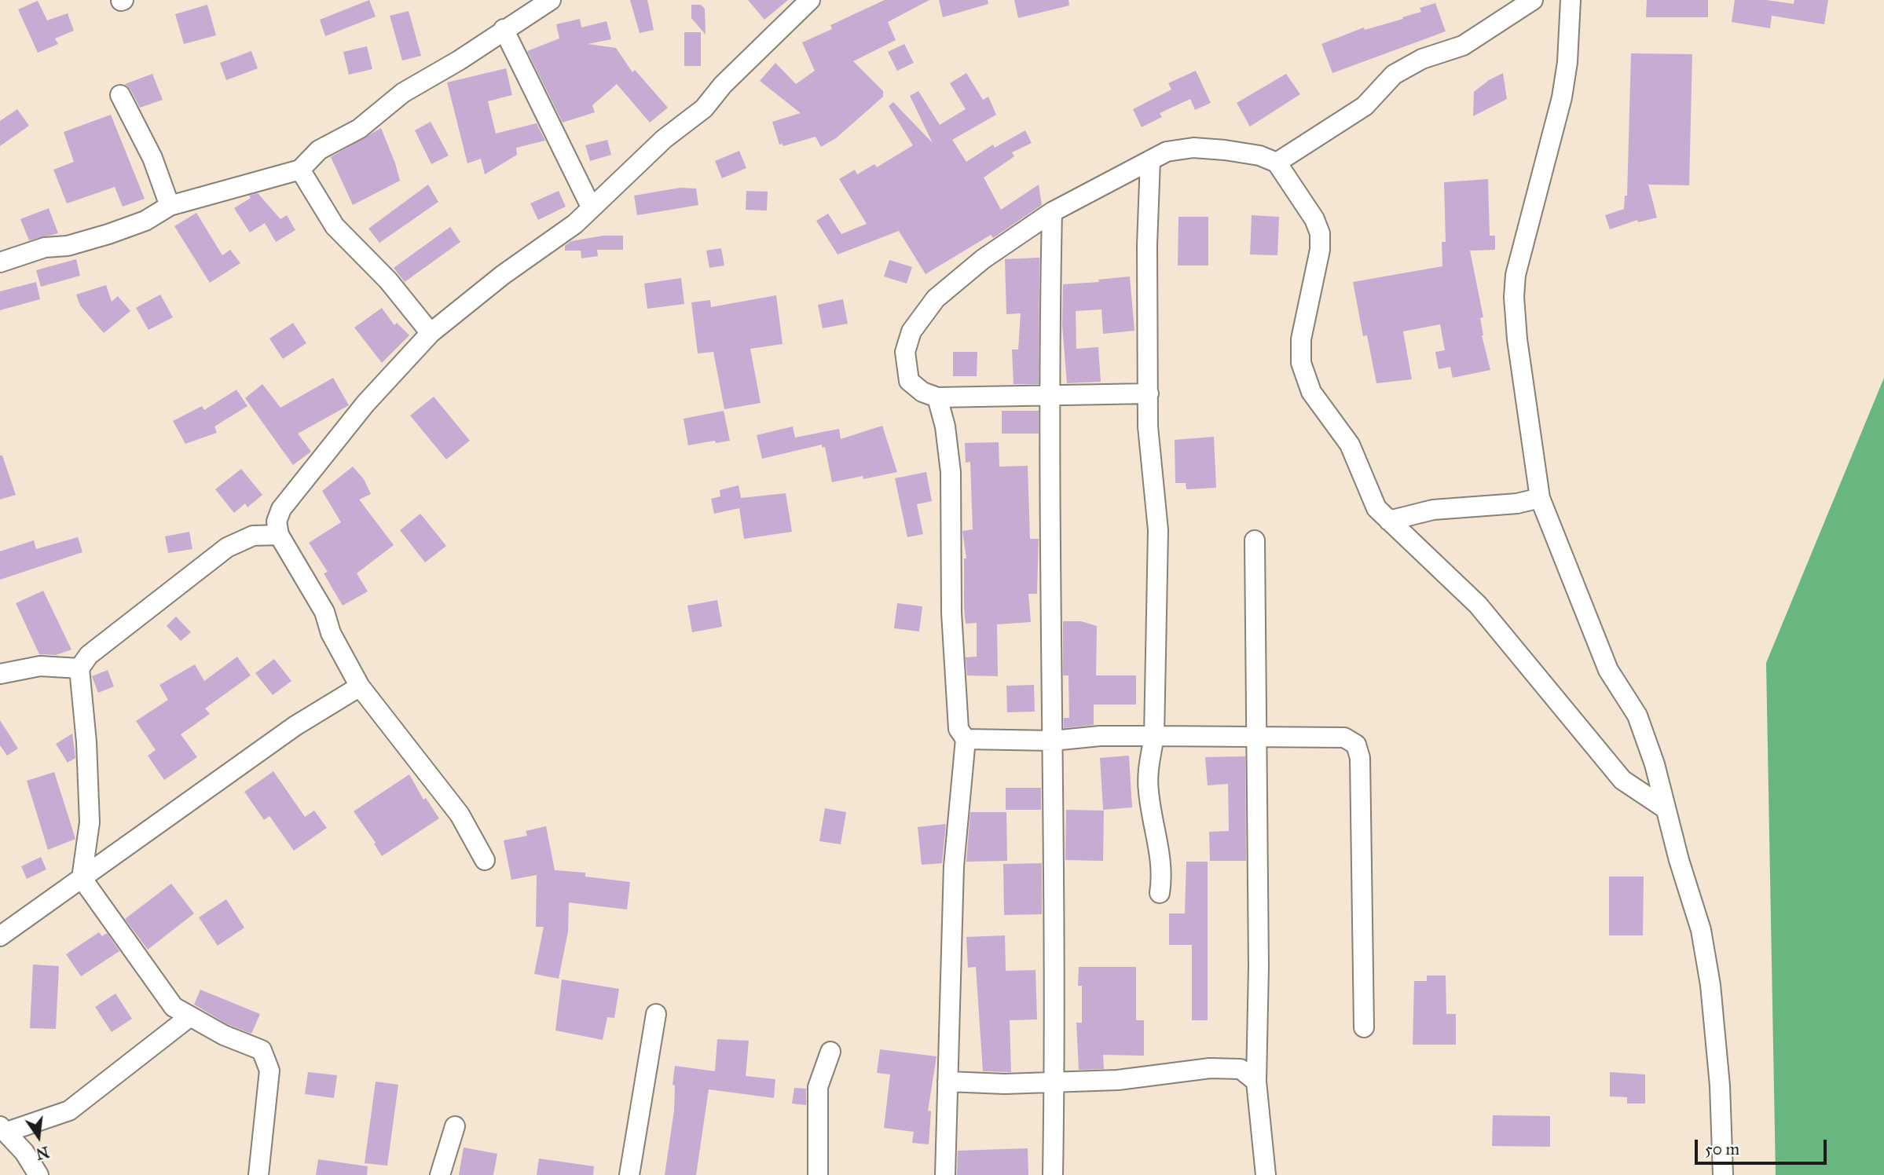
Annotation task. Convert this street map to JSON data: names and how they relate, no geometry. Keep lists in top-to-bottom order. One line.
{"scale_bar":"50 m","north":"bottom"}
